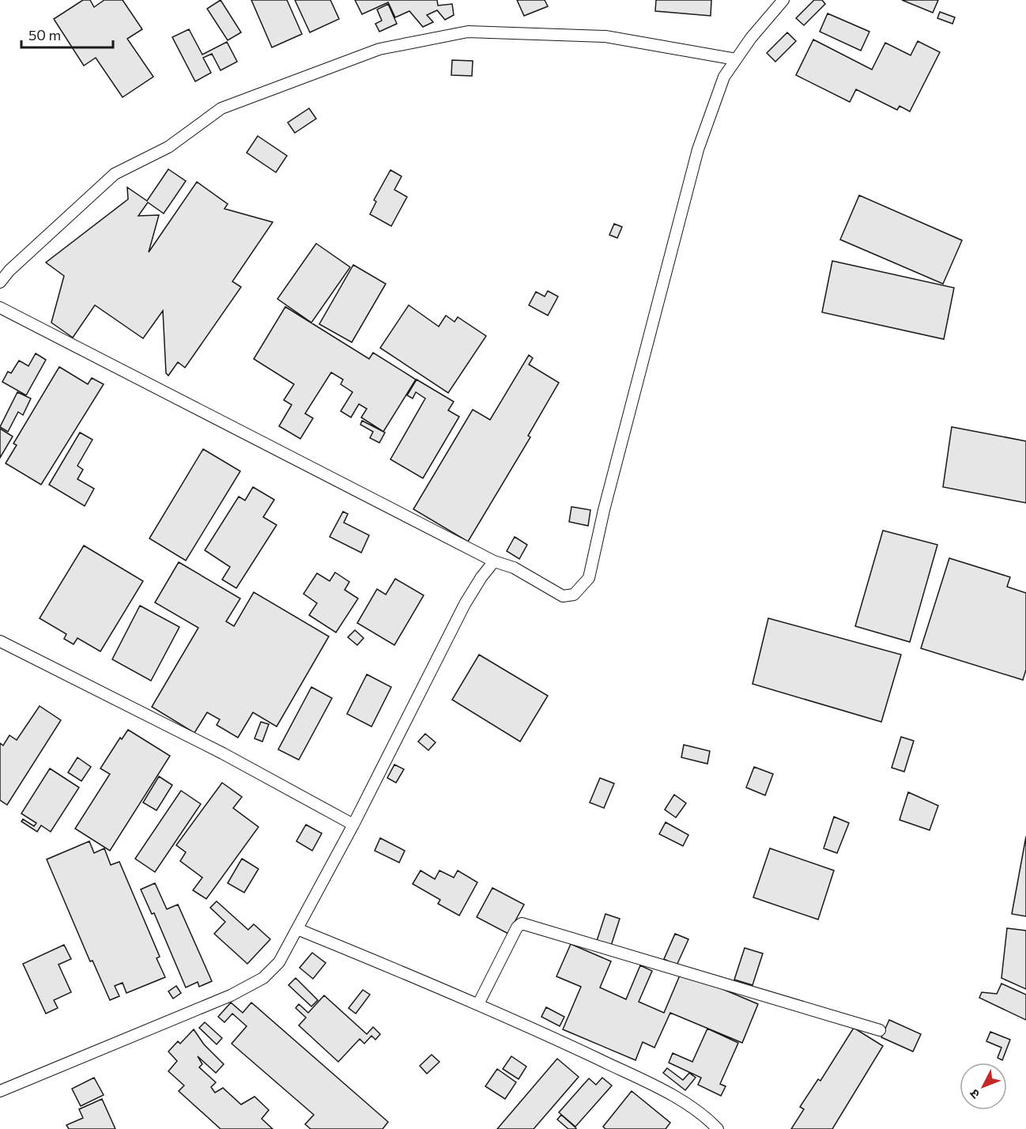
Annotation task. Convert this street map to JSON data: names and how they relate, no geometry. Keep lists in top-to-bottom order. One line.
{"scale_bar":"50 m","north":"bottom left"}
